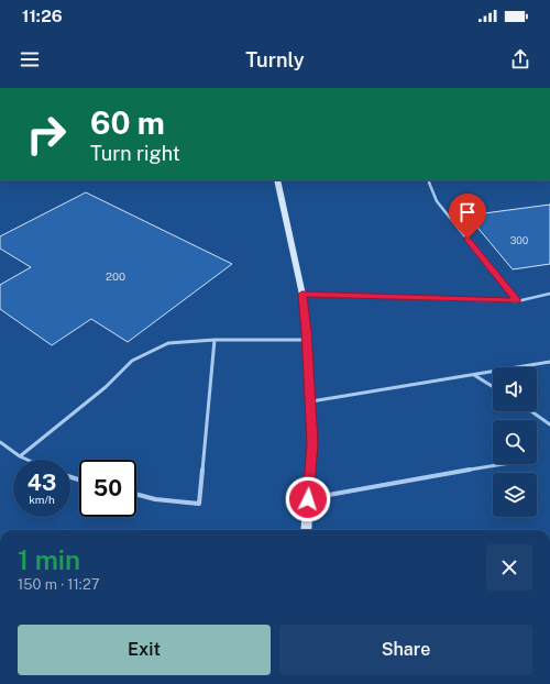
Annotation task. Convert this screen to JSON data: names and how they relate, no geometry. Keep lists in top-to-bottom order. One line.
{"house_numbers":["300","200"],"page":{"status":"11:26","header":"Turnly","turn":["60 m","Turn right"],"speed":"43 km/h","limit":"50","heading":["1 min","150 m · 11:27"],"buttons":["Exit","Share"]}}
